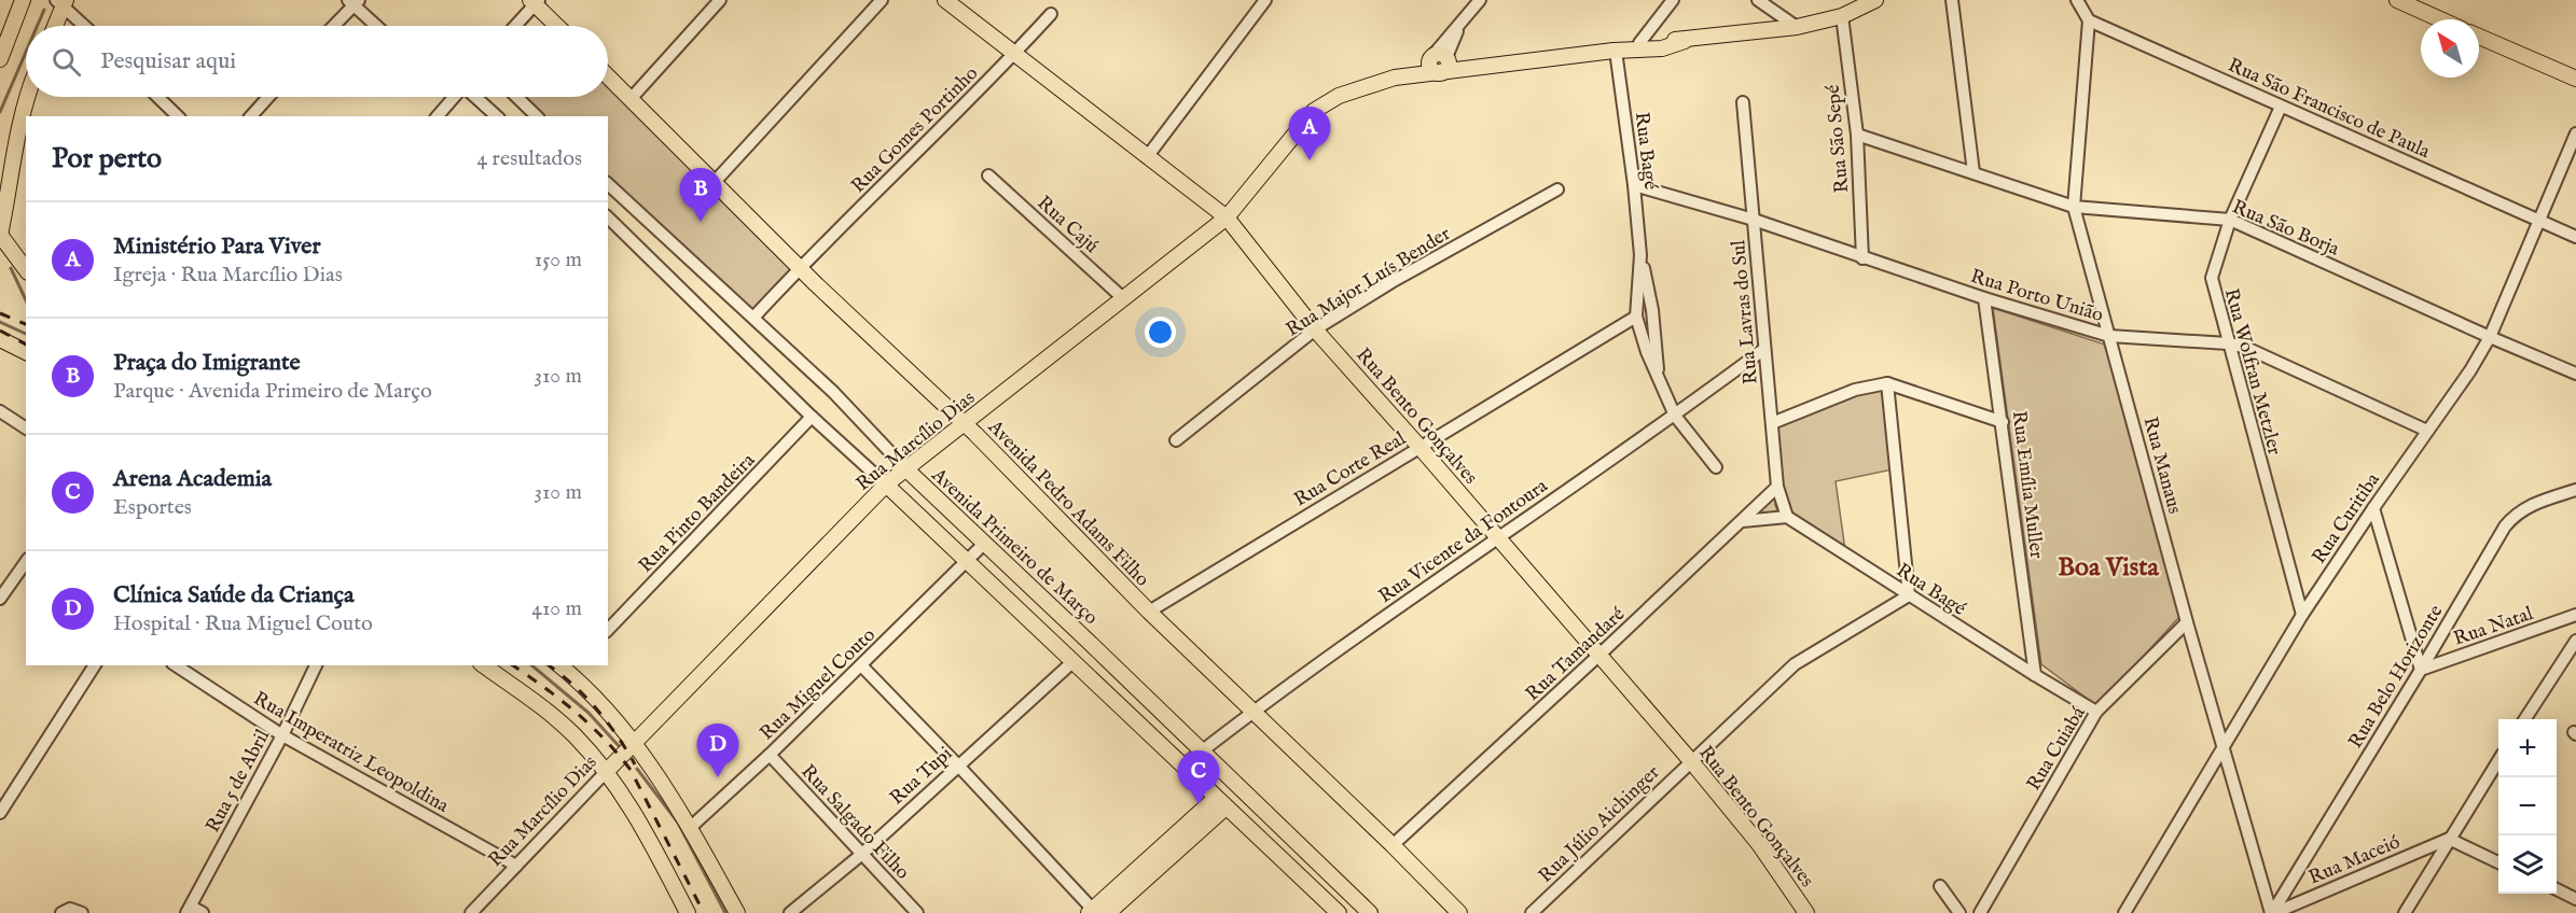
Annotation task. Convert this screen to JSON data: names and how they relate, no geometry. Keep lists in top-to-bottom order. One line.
{"streets":{"main road":["Rua Bento Gonçalves","Rua Marcílio Dias","Avenida Pedro Adams Filho","Avenida Primeiro de Março"],"street":["Rua São Francisco de Paula","Rua Gomes Portinho","Rua São Sepé","Rua Bagé","Rua Cajú","Rua São Borja","Rua Major Luís Bender","Rua Porto União","Rua Lavras do Sul","Rua Wolfran Metzler","Rua Manaus","Rua Corte Real","Rua Emília Muller","Rua Pinto Bandeira","Rua Curitiba","Rua Vicente da Fontoura","Rua Natal","Rua Tamandaré","Rua Belo Horizonte","Rua Miguel Couto","Rua Cuiabá","Rua Imperatriz Leopoldina","Rua Tupi","Rua 5 de Abril","Rua Salgado Filho","Rua Júlio Aichinger","Rua Maceió"]},"crossings":[["Rua São Francisco de Paula","Rua Wolfran Metzler"],["Rua São Francisco de Paula","Rua Manaus"],["Rua São Francisco de Paula","Rua Curitiba"],["Rua Gomes Portinho","Rua Bento Gonçalves"],["Rua Gomes Portinho","Avenida Pedro Adams Filho"],["Rua Gomes Portinho","Avenida Primeiro de Março"],["Rua São Sepé","Rua São Borja"],["Rua São Sepé","Rua Porto União"],["Rua São Sepé","Rua Marcílio Dias"],["Rua Bagé","Rua Porto União"],["Rua Bagé","Rua Lavras do Sul"],["Rua Bagé","Rua Marcílio Dias"],["Rua Bagé","Rua Corte Real"],["Rua Bagé","Rua Emília Muller"],["Rua Bagé","Rua Vicente da Fontoura"],["Rua Bagé","Rua Cuiabá"],["Rua Bagé","Rua Júlio Aichinger"],["Rua Cajú","Rua Marcílio Dias"],["Rua São Borja","Rua Wolfran Metzler"],["Rua São Borja","Rua Manaus"],["Rua São Borja","Rua Curitiba"],["Rua Major Luís Bender","Rua Bento Gonçalves"],["Rua Porto União","Rua Lavras do Sul"],["Rua Porto União","Rua Wolfran Metzler"],["Rua Porto União","Rua Manaus"],["Rua Porto União","Rua Emília Muller"],["Rua Porto União","Rua Curitiba"],["Rua Lavras do Sul","Rua Vicente da Fontoura"],["Rua Lavras do Sul","Rua Tamandaré"],["Rua Wolfran Metzler","Rua Curitiba"],["Rua Bento Gonçalves","Rua Marcílio Dias"],["Rua Bento Gonçalves","Rua Corte Real"],["Rua Bento Gonçalves","Rua Vicente da Fontoura"],["Rua Bento Gonçalves","Rua Tamandaré"],["Rua Bento Gonçalves","Rua Júlio Aichinger"],["Rua Marcílio Dias","Avenida Pedro Adams Filho"],["Rua Marcílio Dias","Avenida Primeiro de Março"],["Rua Marcílio Dias","Rua Imperatriz Leopoldina"],["Rua Manaus","Rua Curitiba"],["Rua Manaus","Rua Belo Horizonte"],["Rua Manaus","Rua Cuiabá"],["Rua Manaus","Rua Maceió"],["Rua Corte Real","Avenida Pedro Adams Filho"],["Avenida Pedro Adams Filho","Rua Vicente da Fontoura"],["Avenida Pedro Adams Filho","Rua Tamandaré"],["Rua Vicente da Fontoura","Avenida Primeiro de Março"],["Avenida Primeiro de Março","Rua Miguel Couto"],["Rua Natal","Rua Belo Horizonte"],["Rua Belo Horizonte","Rua Maceió"],["Rua Miguel Couto","Rua Salgado Filho"],["Rua Imperatriz Leopoldina","Rua 5 de Abril"],["Rua Tupi","Rua Salgado Filho"]],"districts":["Boa Vista"],"north":"top left","page":{"search":"Pesquisar aqui","pins":["A","B","D","C"],"heading":["Por perto","4 resultados"],"list":[{"mark":"A","name":"Ministério Para Viver","note":"Igreja · Rua Marcílio Dias","value":"150 m"},{"mark":"B","name":"Praça do Imigrante","note":"Parque · Avenida Primeiro de Março","value":"310 m"},{"mark":"C","name":"Arena Academia","note":"Esportes","value":"310 m"},{"mark":"D","name":"Clínica Saúde da Criança","note":"Hospital · Rua Miguel Couto","value":"410 m"}],"map_buttons":["+","−"]}}
